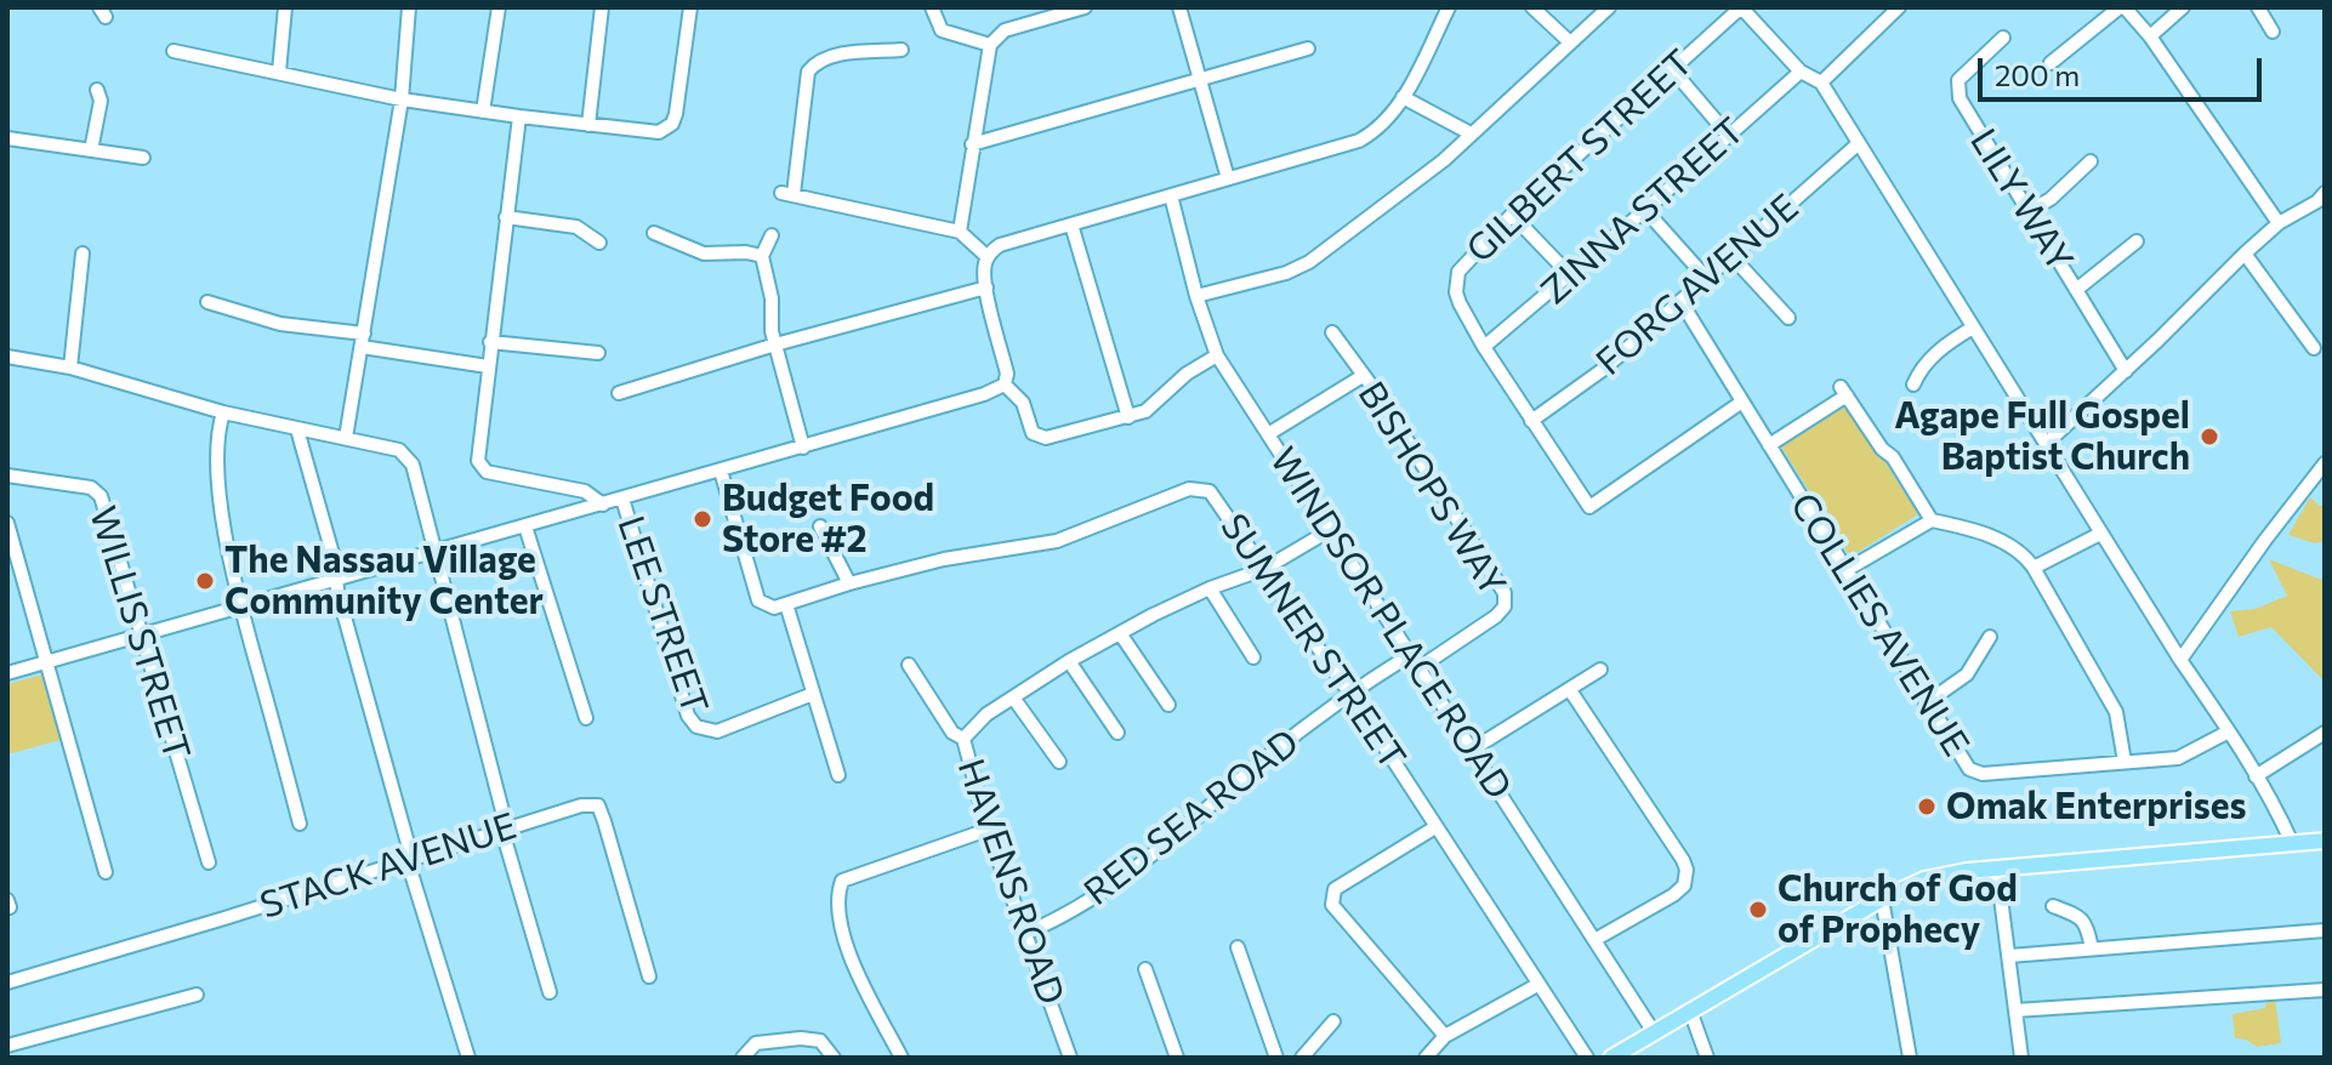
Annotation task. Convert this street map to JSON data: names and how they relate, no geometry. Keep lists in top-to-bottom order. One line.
{"streets":{"street":["GILBERT STREET","LILY WAY","ZINNA STREET","FORG AVENUE","BISHOPS WAY","LEE STREET","WINDSOR PLACE ROAD","COLLIES AVENUE","WILLIS STREET","SUMNER STREET","RED SEA ROAD","STACK AVENUE","HAVENS ROAD"]},"crossings":[["GILBERT STREET","ZINNA STREET"],["GILBERT STREET","FORG AVENUE"],["GILBERT STREET","COLLIES AVENUE"],["FORG AVENUE","COLLIES AVENUE"],["BISHOPS WAY","WINDSOR PLACE ROAD"],["WINDSOR PLACE ROAD","RED SEA ROAD"],["SUMNER STREET","RED SEA ROAD"],["RED SEA ROAD","HAVENS ROAD"]],"places":["Agape Full Gospel Baptist Church","Budget Food Store #2","The Nassau Village Community Center","Omak Enterprises","Church of God of Prophecy"],"scale_bar":"200 m"}
